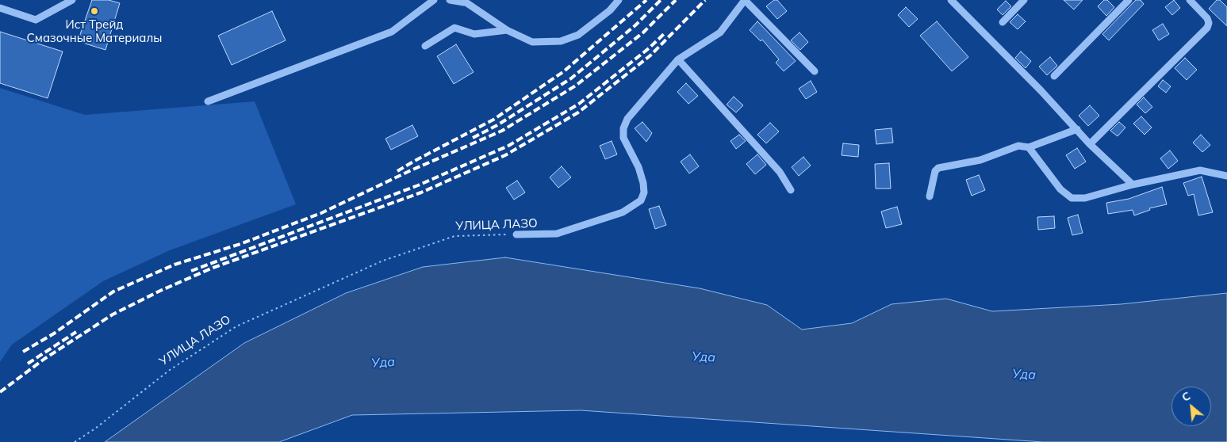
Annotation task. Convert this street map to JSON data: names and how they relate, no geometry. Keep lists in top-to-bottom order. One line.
{"streets":{"street":["УЛИЦА ЛАЗО"]},"water":["Уда"],"places":["Ист Трейд Смазочные Материалы"],"north":"top left"}
